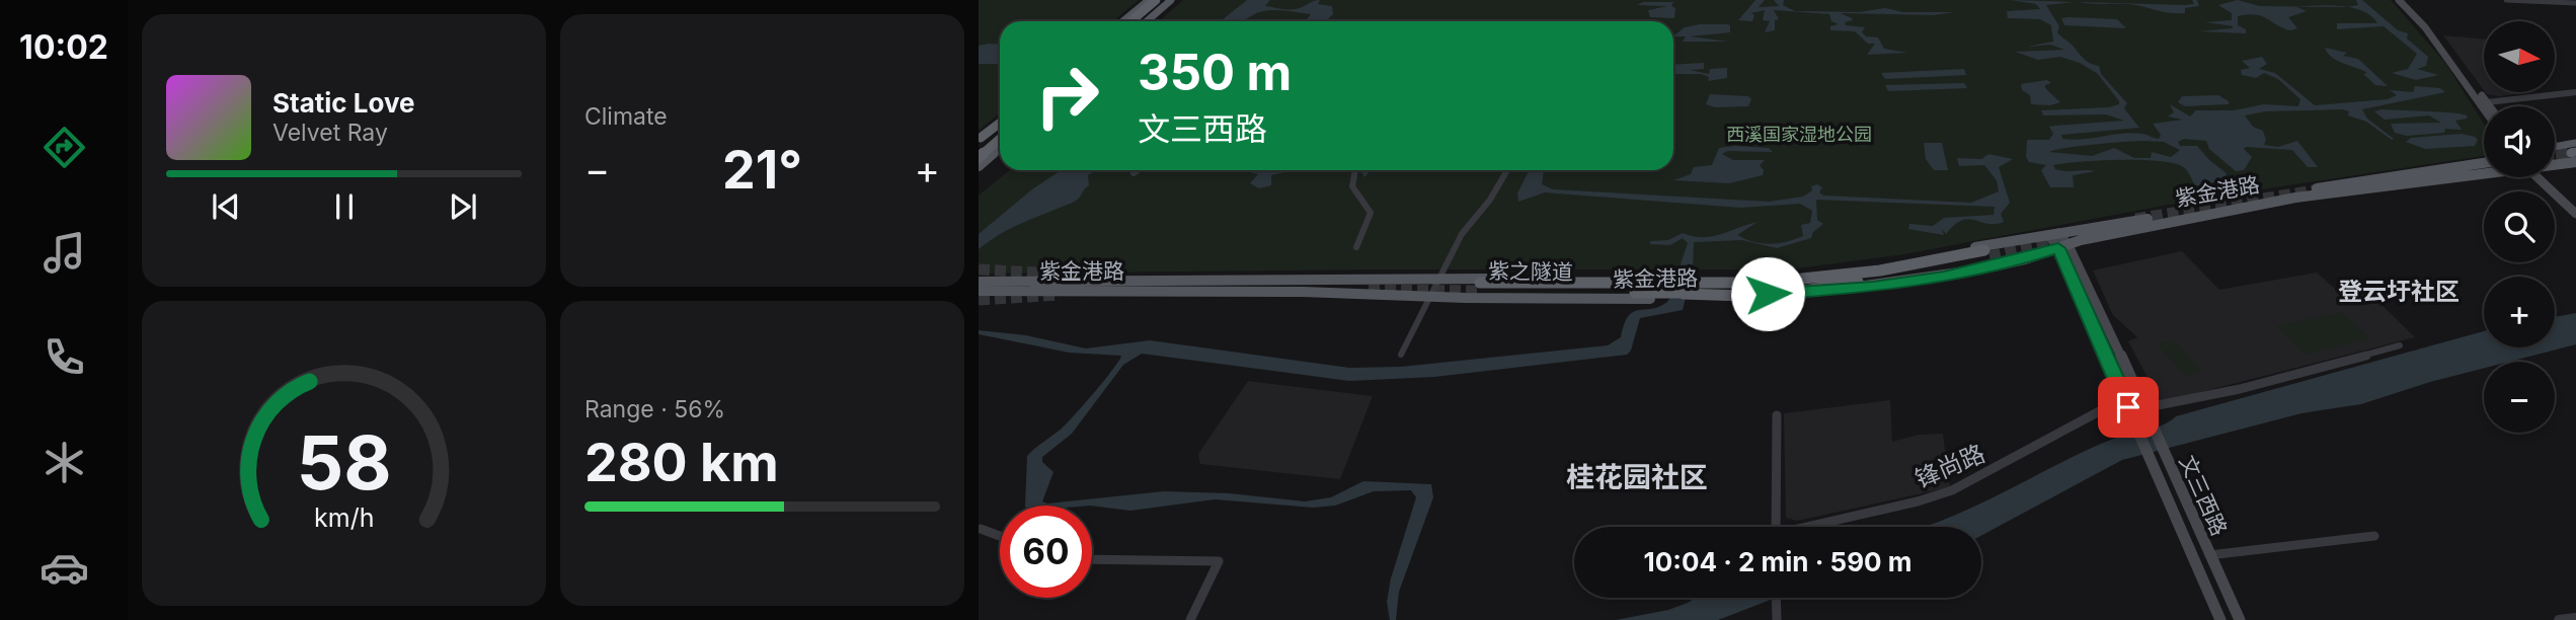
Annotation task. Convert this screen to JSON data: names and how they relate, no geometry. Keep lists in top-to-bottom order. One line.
{"streets":{"highway":["紫金港路","紫之隧道"],"main road":["文三西路"],"street":["锋尚路"]},"crossings":[["紫金港路","紫之隧道"],["紫金港路","文三西路"],["锋尚路","文三西路"]],"districts":["登云圩社区","桂花园社区"],"parks":["西溪国家湿地公园"],"north":"right","page":{"tabs":"10:02","tile":["Climate",["Range · 56%","280 km"]],"map_buttons":["+","−"],"turn":["350 m","文三西路"],"song":["Static Love","Velvet Ray"],"heat":["−","21°","+"],"limit":"60","trip":"10:04 · 2 min · 590 m","gauge":["58","km/h"]}}
